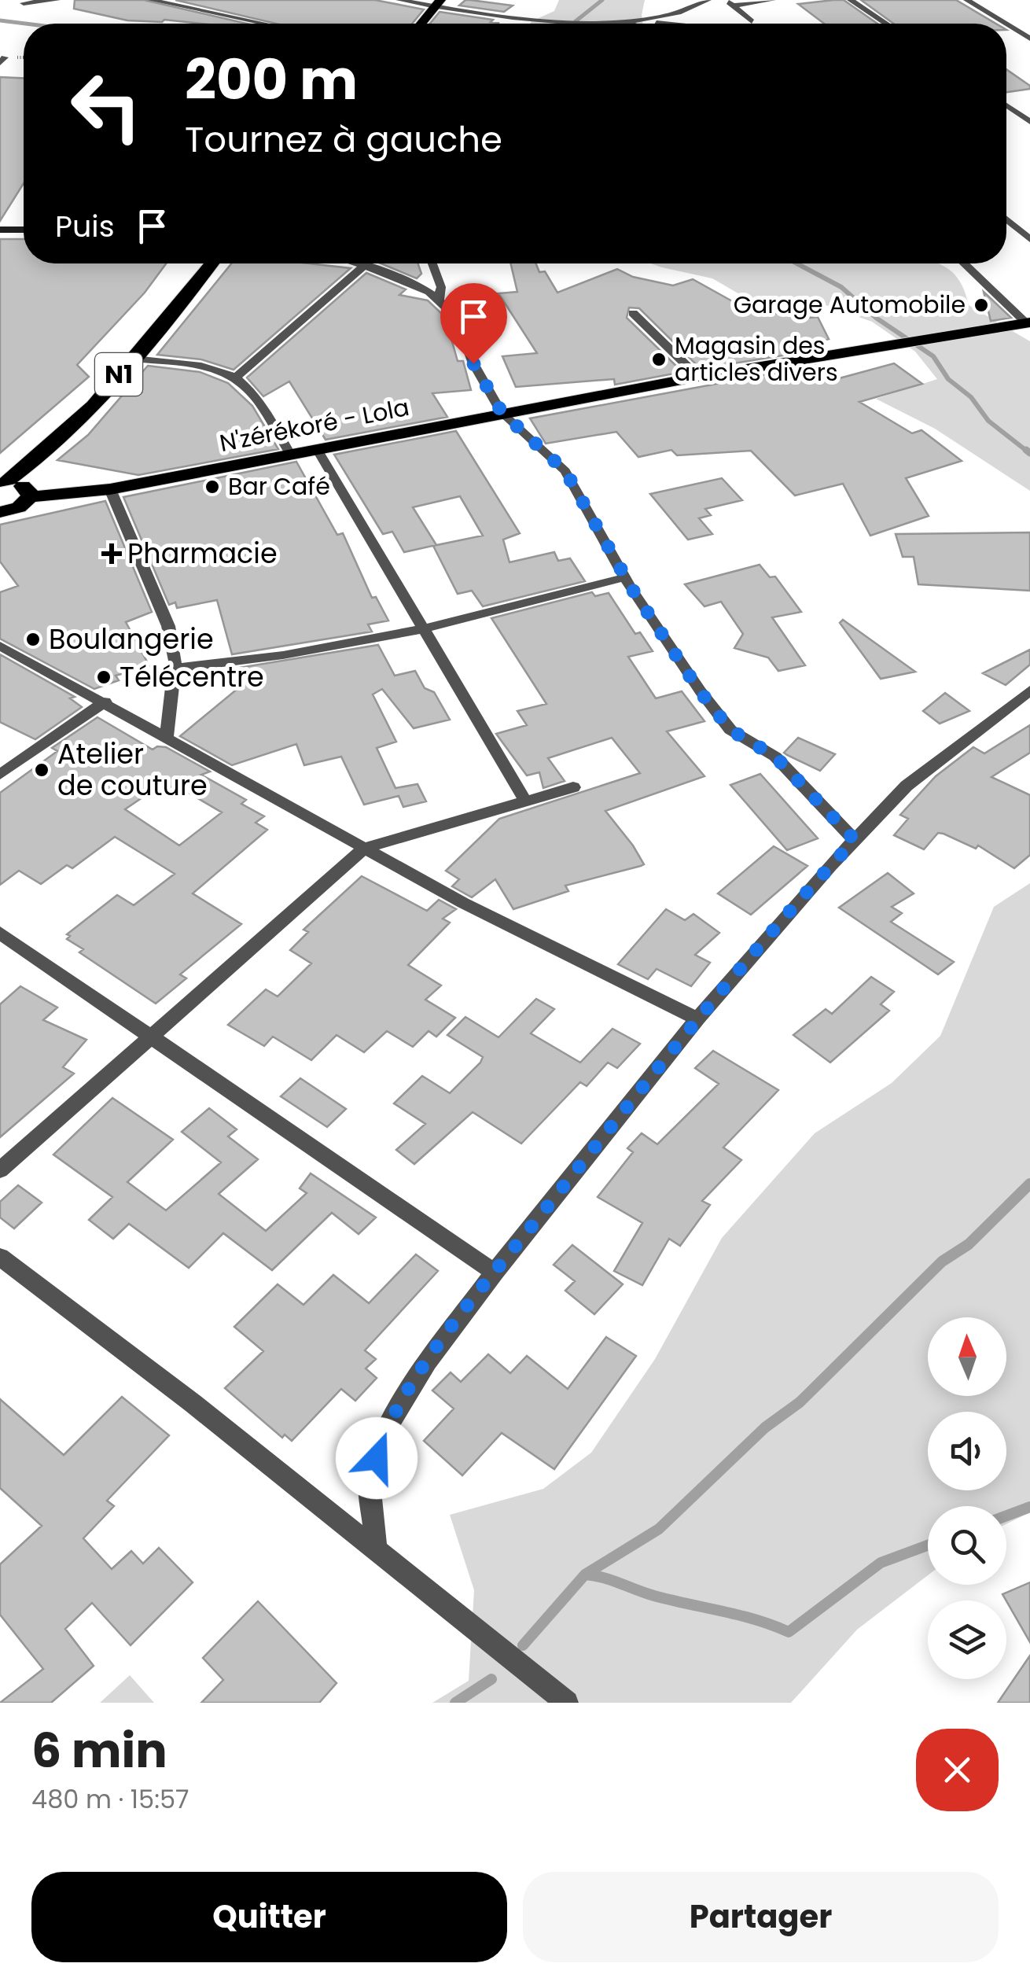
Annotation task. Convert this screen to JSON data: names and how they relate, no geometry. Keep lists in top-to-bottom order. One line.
{"streets":{"highway":["N1","N'zérékoré - Lola"]},"places":{"other":["Garage Automobile","Magasin des articles divers","Bar Café","Boulangerie","Télécentre","Atelier de couture"],"health":["Pharmacie"]},"north":"top","page":{"turn":["200 m","Tournez à gauche"],"then":"Puis","heading":["6 min","480 m · 15:57"],"buttons":["Quitter","Partager"]}}
